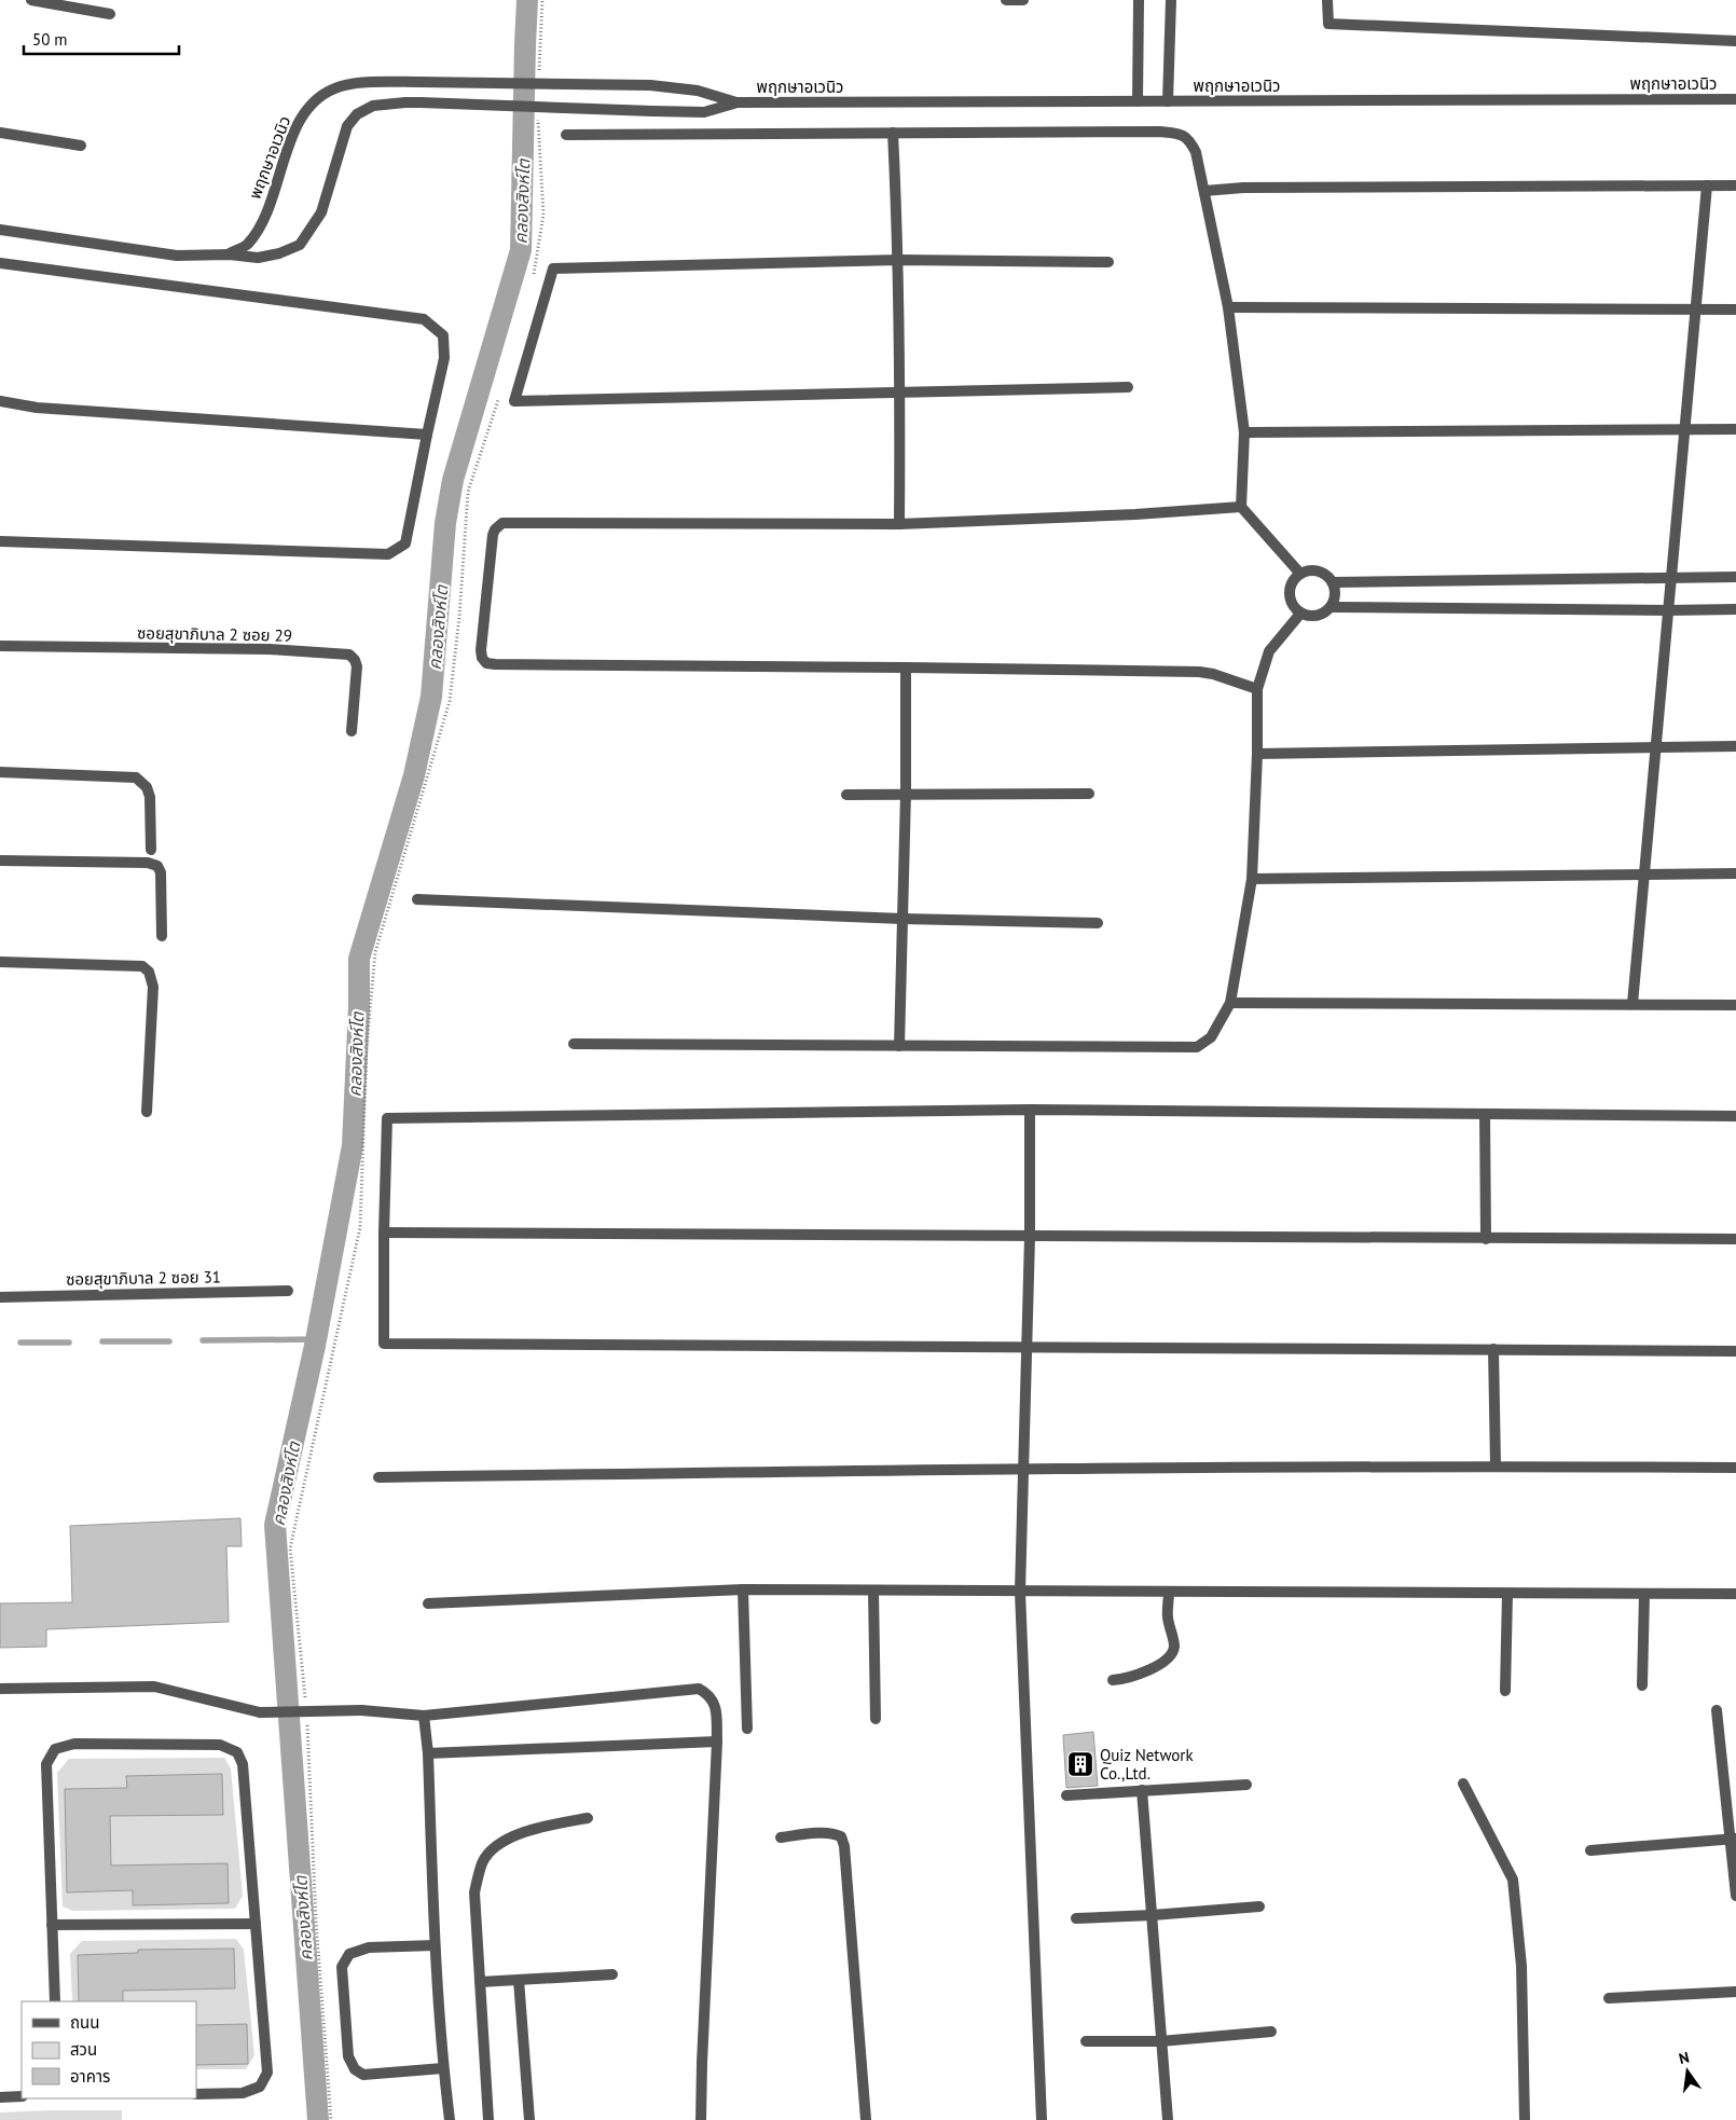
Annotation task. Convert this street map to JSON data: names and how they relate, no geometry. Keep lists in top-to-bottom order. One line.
{"streets":{"street":["พฤกษาอเวนิว","ซอยสุขาภิบาล 2 ซอย 29","ซอยสุขาภิบาล 2 ซอย 31"]},"water":["คลองสิงห์โต"],"places":{"building":["Quiz Network Co.,Ltd."]},"legend":["ถนน","สวน","อาคาร"],"scale_bar":"50 m","north":"top"}
